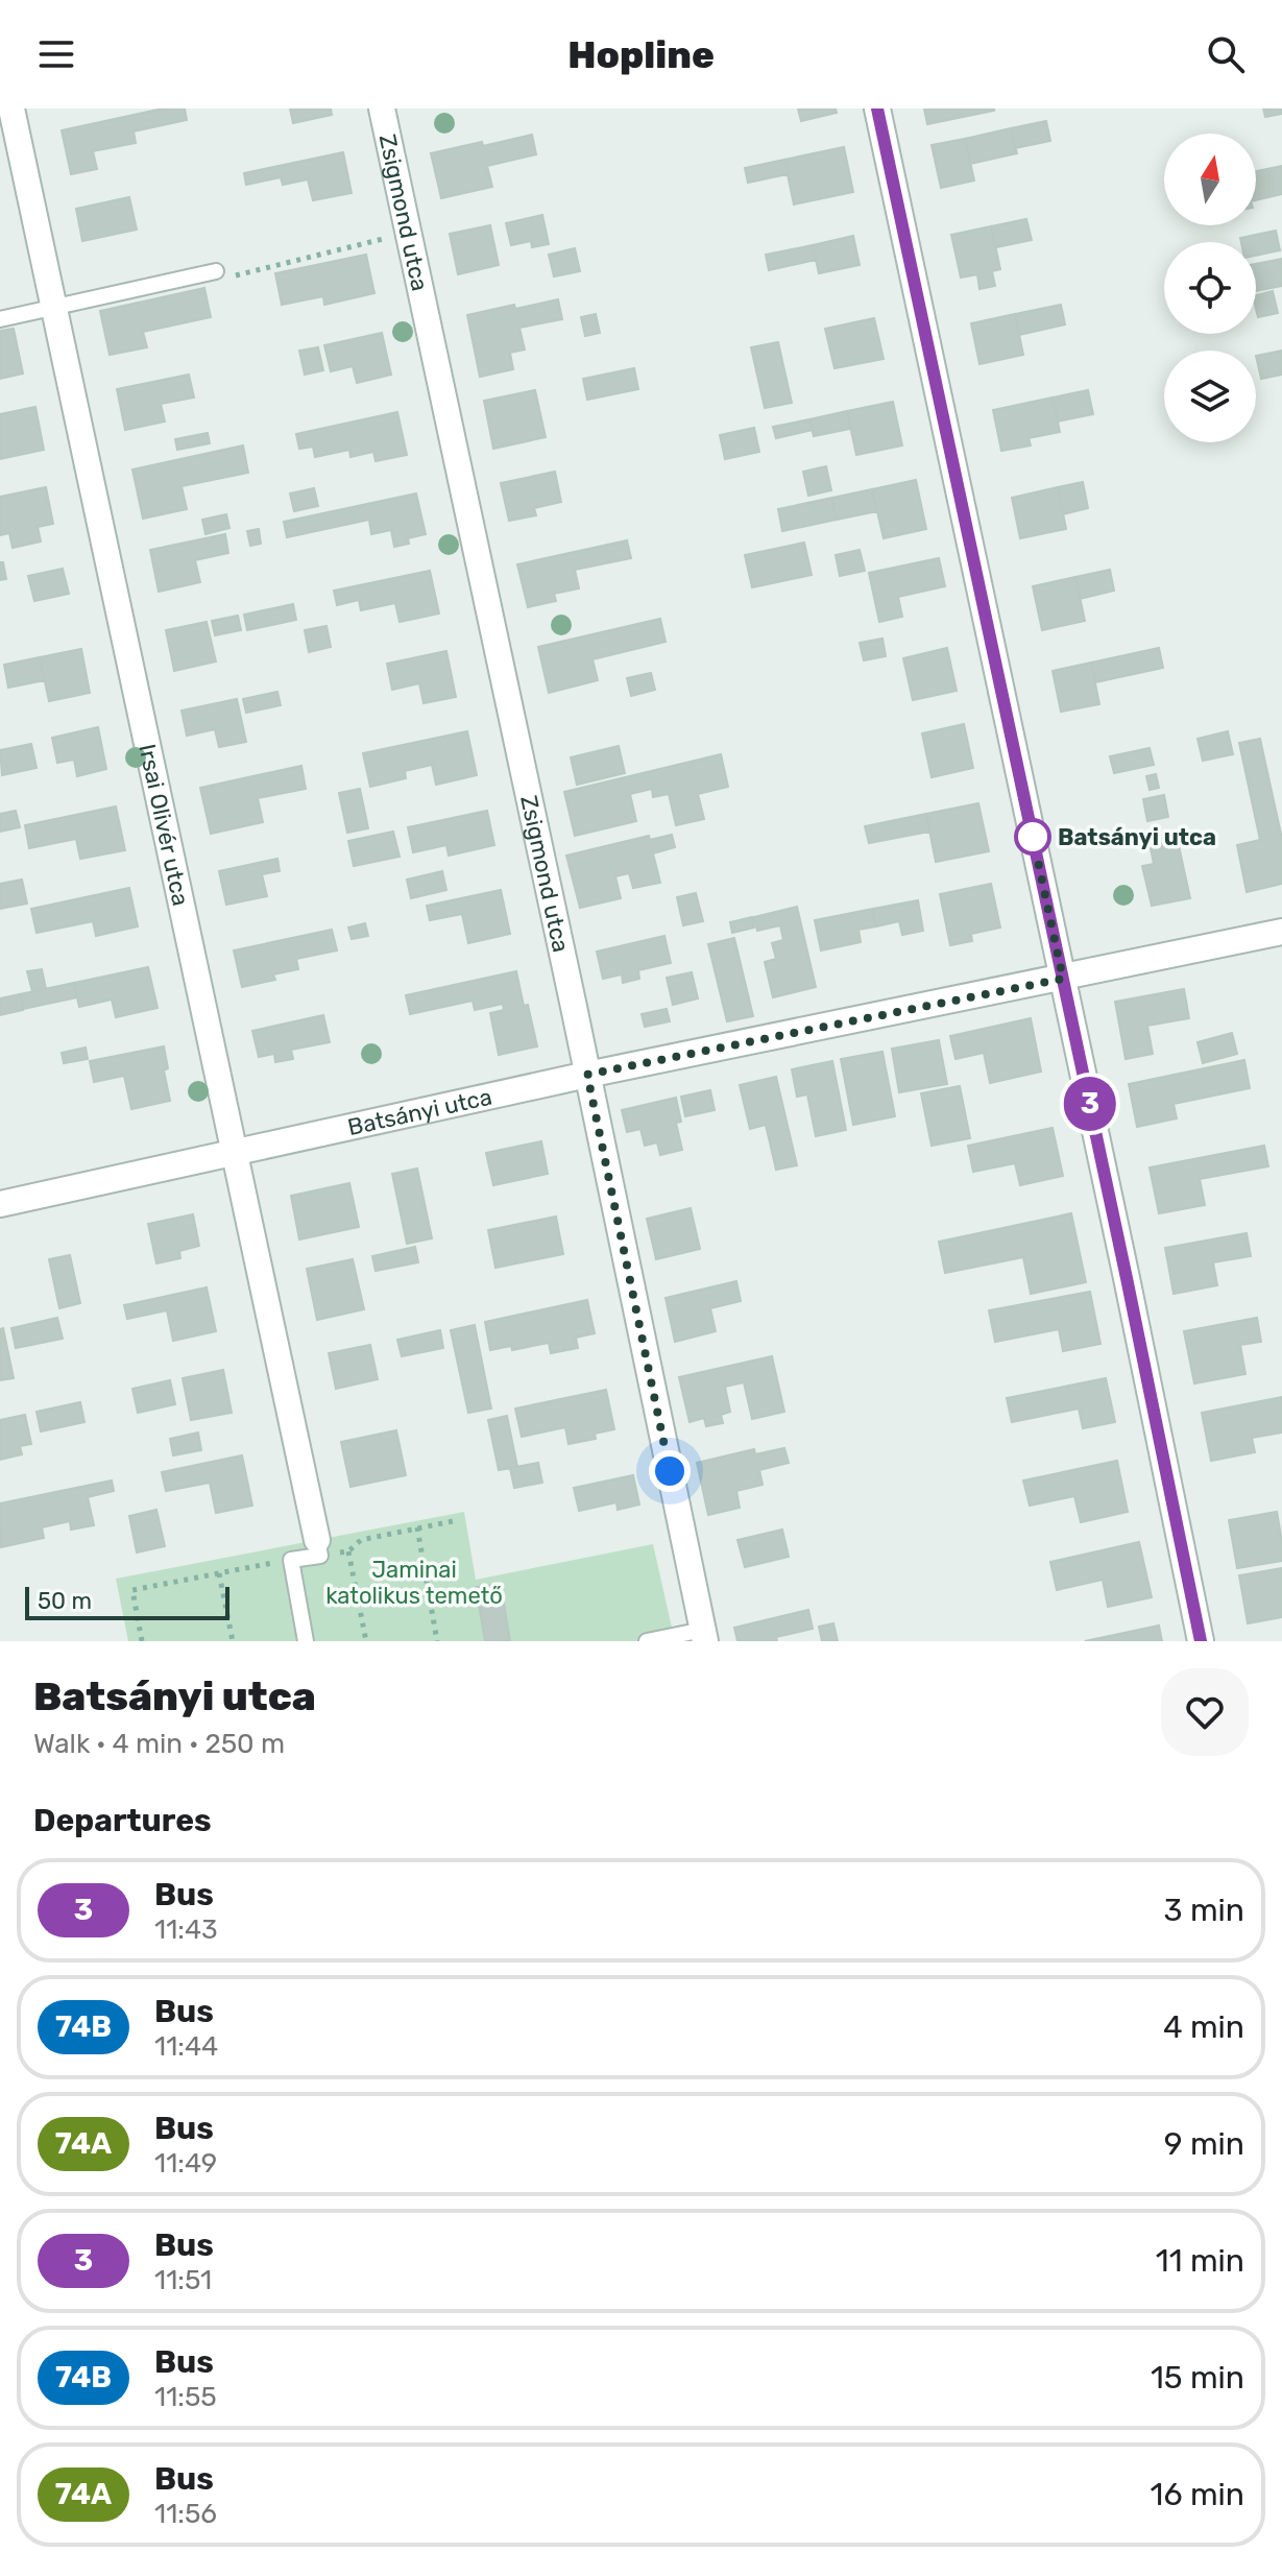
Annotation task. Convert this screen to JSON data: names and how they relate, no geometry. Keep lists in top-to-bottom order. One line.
{"streets":{"street":["Zsigmond utca","Irsai Olivér utca","Batsányi utca"]},"crossings":[["Zsigmond utca","Batsányi utca"],["Irsai Olivér utca","Batsányi utca"]],"parks":["Jaminai katolikus temető"],"places":["Batsányi utca"],"lines":["bus line 3"],"scale_bar":"50 m","north":"top","page":{"header":"Hopline","on_map":"3","scale":"50 m","heading":[["Batsányi utca","Walk · 4 min · 250 m"],"Departures"],"list":[{"mark":"3","name":"Bus","note":"11:43","value":"3 min"},{"mark":"74B","name":"Bus","note":"11:44","value":"4 min"},{"mark":"74A","name":"Bus","note":"11:49","value":"9 min"},{"mark":"3","name":"Bus","note":"11:51","value":"11 min"},{"mark":"74B","name":"Bus","note":"11:55","value":"15 min"},{"mark":"74A","name":"Bus","note":"11:56","value":"16 min"}]}}
